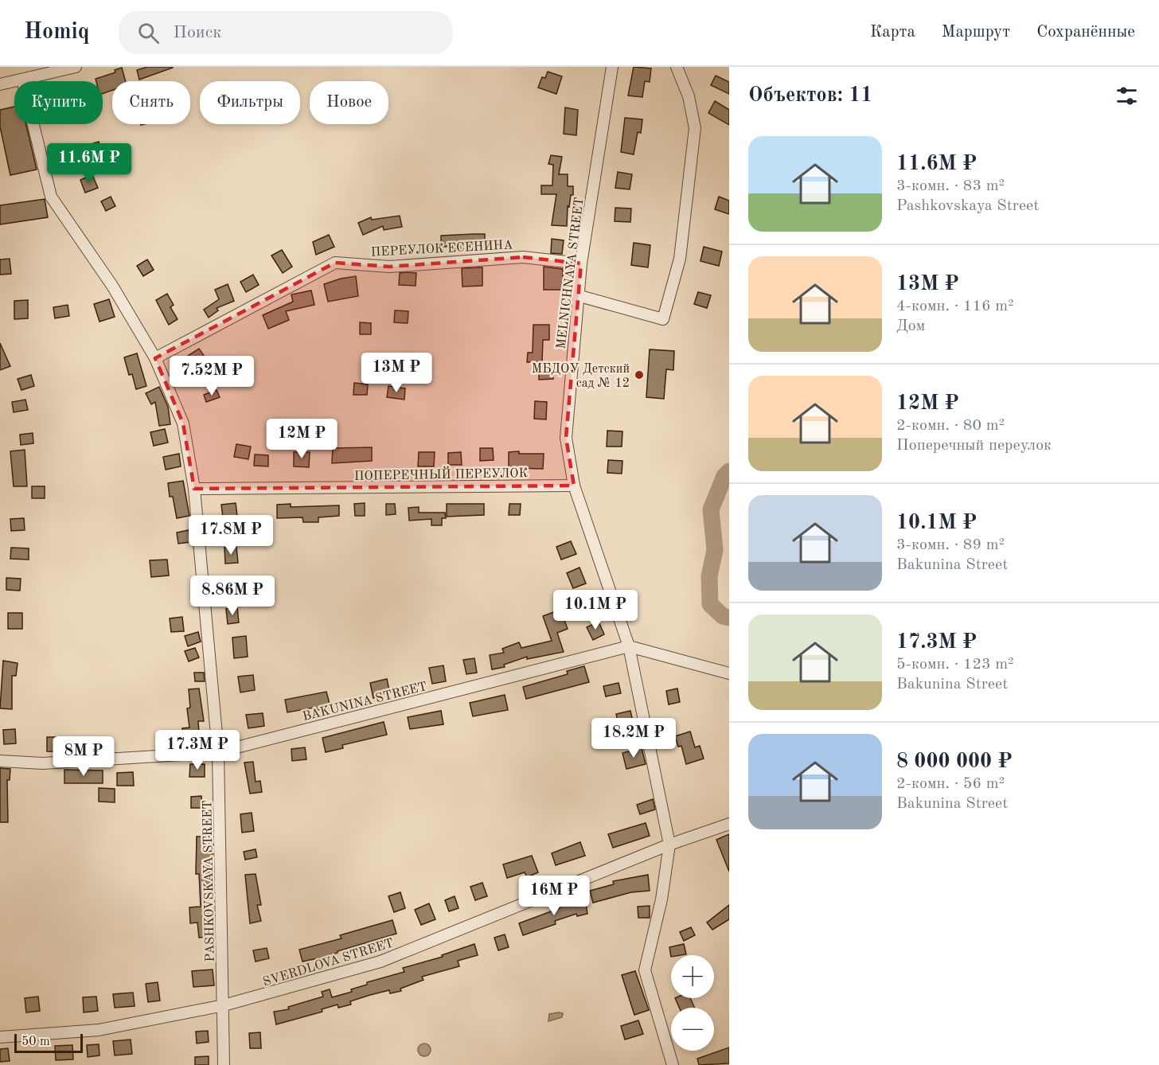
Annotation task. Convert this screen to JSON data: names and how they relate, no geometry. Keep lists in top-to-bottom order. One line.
{"streets":{"street":["ПЕРЕУЛОК ЕСЕНИНА","MELNICHNAYA STREET","ПОПЕРЕЧНЫЙ ПЕРЕУЛОК","BAKUNINA STREET","PASHKOVSKAYA STREET","SVERDLOVA STREET"]},"crossings":[["ПЕРЕУЛОК ЕСЕНИНА","MELNICHNAYA STREET"],["ПЕРЕУЛОК ЕСЕНИНА","PASHKOVSKAYA STREET"],["MELNICHNAYA STREET","ПОПЕРЕЧНЫЙ ПЕРЕУЛОК"],["MELNICHNAYA STREET","BAKUNINA STREET"],["MELNICHNAYA STREET","SVERDLOVA STREET"],["ПОПЕРЕЧНЫЙ ПЕРЕУЛОК","PASHKOVSKAYA STREET"],["BAKUNINA STREET","PASHKOVSKAYA STREET"],["PASHKOVSKAYA STREET","SVERDLOVA STREET"]],"places":["МБДОУ Детский сад № 12"],"scale_bar":"50 m","page":{"header":"Homiq","search":"Поиск","nav":["Карта","Маршрут","Сохранённые"],"heading":"Объектов: 11","chip":["Купить","Снять","Фильтры","Новое"],"list":[{"name":"11.6M ₽","note":"3-комн. · 83 m² · Pashkovskaya Street"},{"name":"13M ₽","note":"4-комн. · 116 m² · Дом"},{"name":"12M ₽","note":"2-комн. · 80 m² · Поперечный переулок"},{"name":"10.1M ₽","note":"3-комн. · 89 m² · Bakunina Street"},{"name":"17.3M ₽","note":"5-комн. · 123 m² · Bakunina Street"},{"name":"8 000 000 ₽","note":"2-комн. · 56 m² · Bakunina Street"}],"price":["11.6M ₽","13M ₽","7.52M ₽","12M ₽","17.8M ₽","8.86M ₽","10.1M ₽","18.2M ₽","17.3M ₽","8M ₽","16M ₽"],"map_buttons":["+","−"],"scale":"50 m"}}
